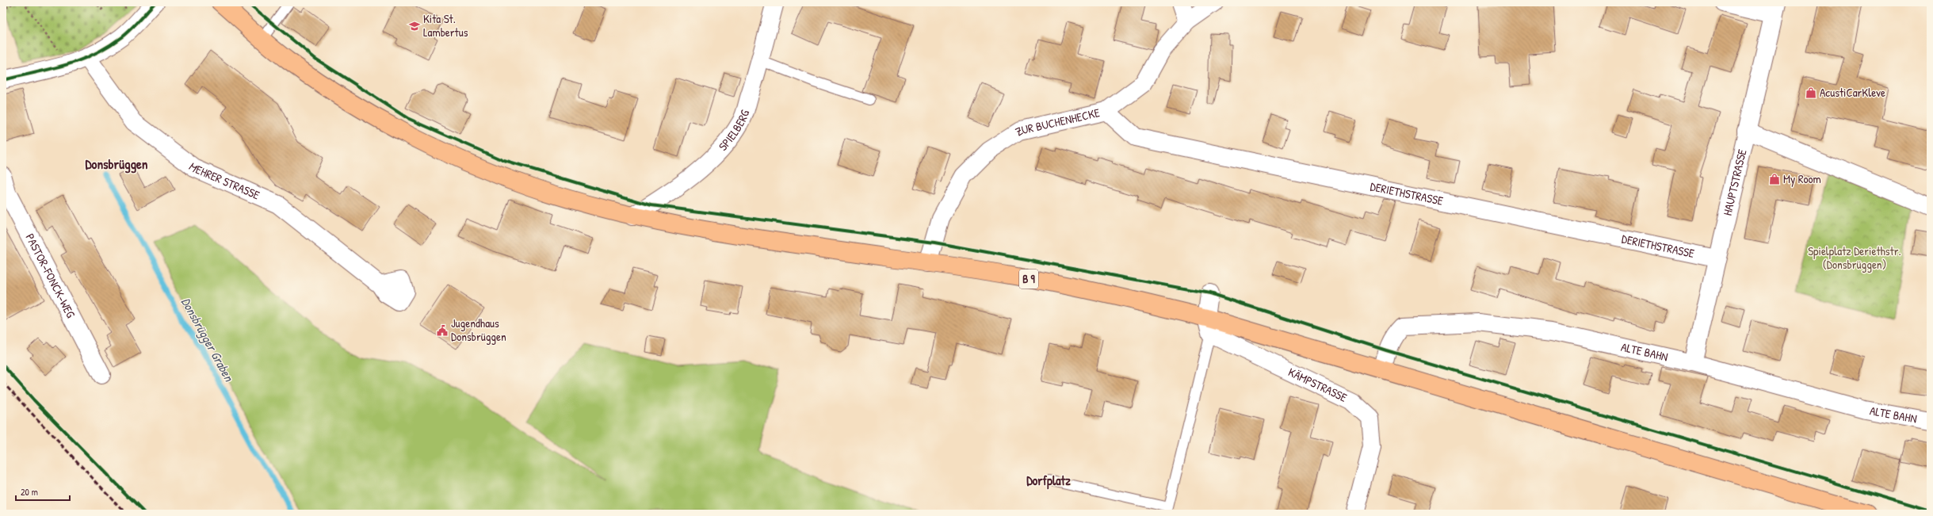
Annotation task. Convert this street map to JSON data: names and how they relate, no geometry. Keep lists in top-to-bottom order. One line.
{"streets":{"main road":["B 9"],"street":["ZUR BUCHENHECKE","SPIELBERG","MEHRER STRASSE","HAUPTSTRASSE","DERIETHSTRASSE","PASTOR-FONCK-WEG","ALTE BAHN","KÄMPSTRASSE"]},"crossings":[["ZUR BUCHENHECKE","DERIETHSTRASSE"],["ZUR BUCHENHECKE","B 9"],["SPIELBERG","B 9"],["HAUPTSTRASSE","DERIETHSTRASSE"],["HAUPTSTRASSE","ALTE BAHN"],["B 9","ALTE BAHN"],["B 9","KÄMPSTRASSE"]],"districts":["Donsbrüggen","Dorfplatz"],"water":["Donsbrügger Graben"],"parks":["Spielplatz Deriethstr. (Donsbrüggen)"],"places":{"school or university":["Kita St. Lambertus"],"shop":["AcustiCarKleve","My Room"],"public building":["Jugendhaus Donsbrüggen"]},"scale_bar":"20 m"}
